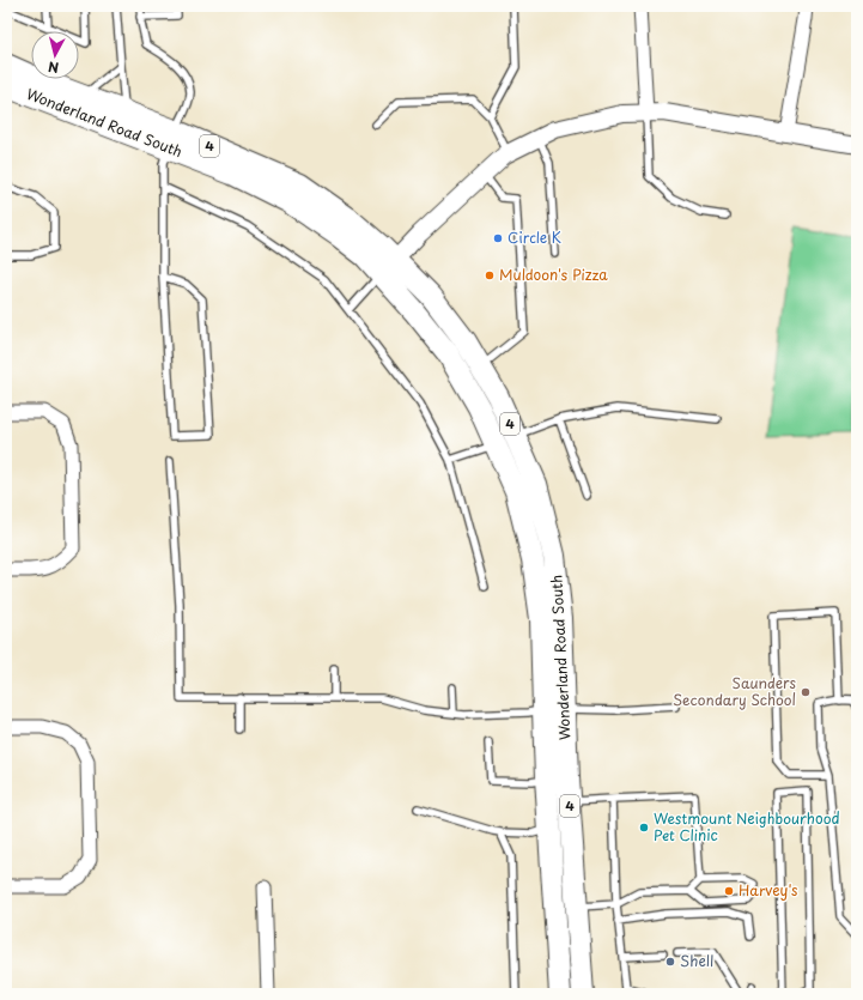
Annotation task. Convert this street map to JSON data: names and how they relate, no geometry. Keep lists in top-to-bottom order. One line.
{"streets":{"main road":["Wonderland Road South","4"]},"places":["Circle K","Muldoon's Pizza","Saunders Secondary School","Westmount Neighbourhood Pet Clinic","Harvey's","Shell"],"north":"bottom"}
